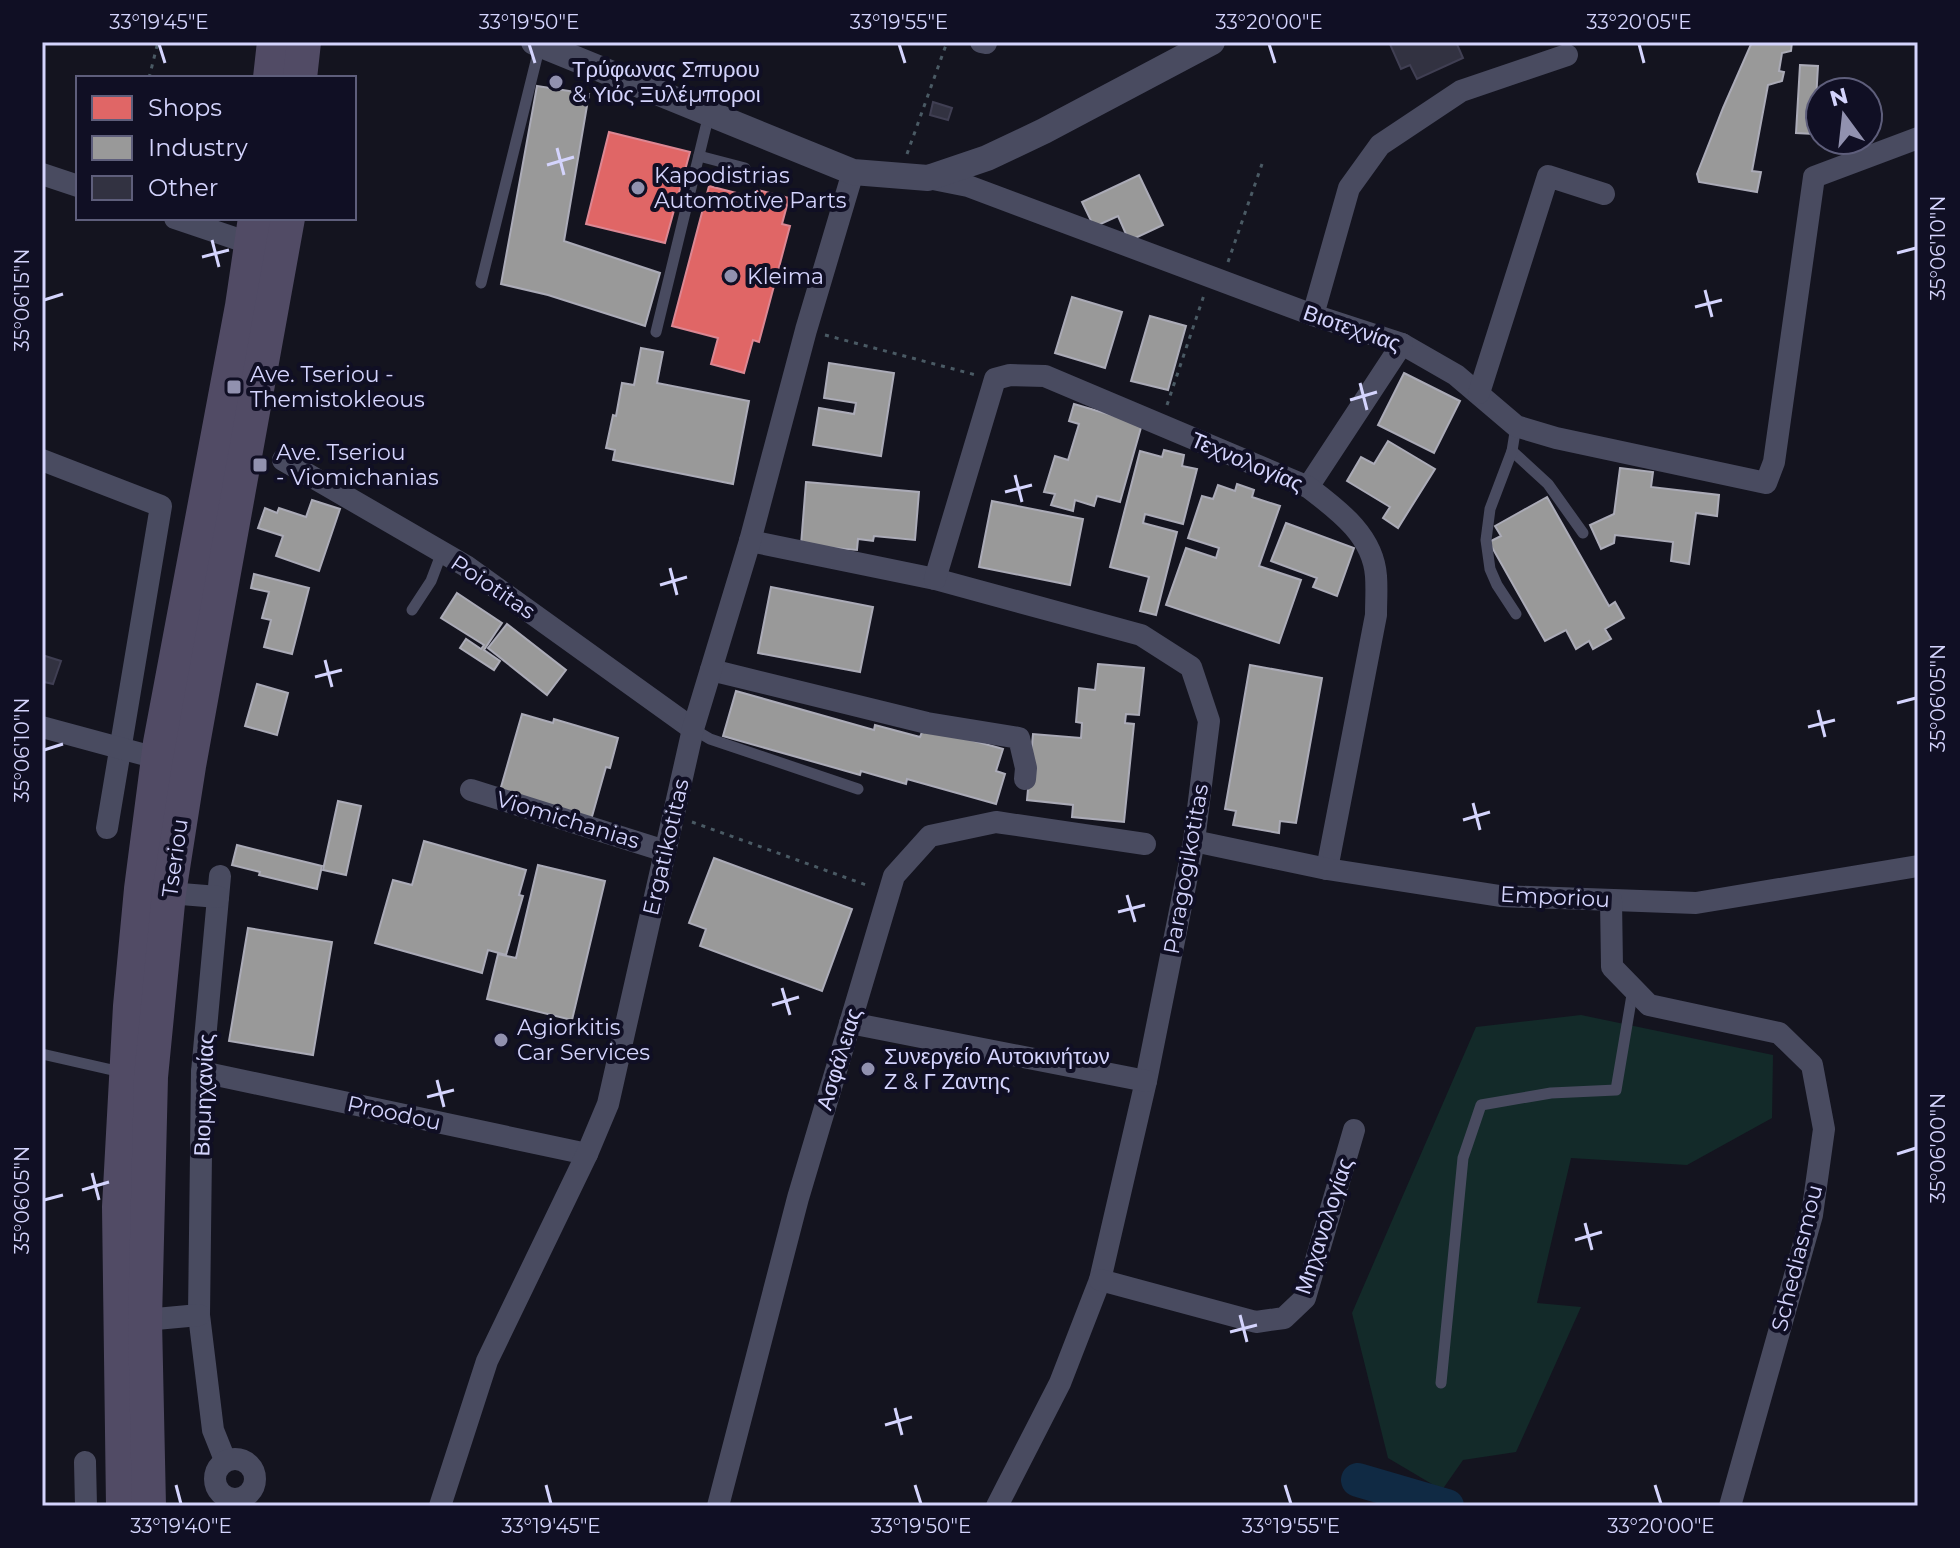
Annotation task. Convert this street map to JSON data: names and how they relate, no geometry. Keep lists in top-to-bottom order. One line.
{"streets":{"main road":["Tseriou"],"street":["Βιοτεχνίας","Τεχνολογίας","Poiotitas","Viomichanias","Ergatikotitas","Paragogikotitas","Emporiou","Ασφάλειας","Βιομηχανίας","Proodou","Μηχανολογίας","Schediasmou"]},"crossings":[["Τεχνολογίας","Emporiou"],["Poiotitas","Ergatikotitas"],["Viomichanias","Ergatikotitas"],["Ergatikotitas","Paragogikotitas"],["Ergatikotitas","Proodou"],["Tseriou","Βιομηχανίας"],["Paragogikotitas","Emporiou"],["Paragogikotitas","Μηχανολογίας"],["Emporiou","Schediasmou"],["Βιομηχανίας","Proodou"]],"places":{"other":["Τρύφωνας Σπυρου & Υιός Ξυλέμποροι","Kapodistrias Automotive Parts","Kleima","Agiorkitis Car Services","Συνεργείο Αυτοκινήτων Ζ & Γ Ζαντης"],"transit":["Ave. Tseriou - Themistokleous","Ave. Tseriou - Viomichanias"]},"legend":["Shops","Industry","Other"],"north":"top","coordinates":["33°19'45\"E","33°19'50\"E","33°19'55\"E","33°20'00\"E","33°20'05\"E","35°06'10\"N","35°06'15\"N","35°06'05\"N","35°06'00\"N","33°19'40\"E"]}
